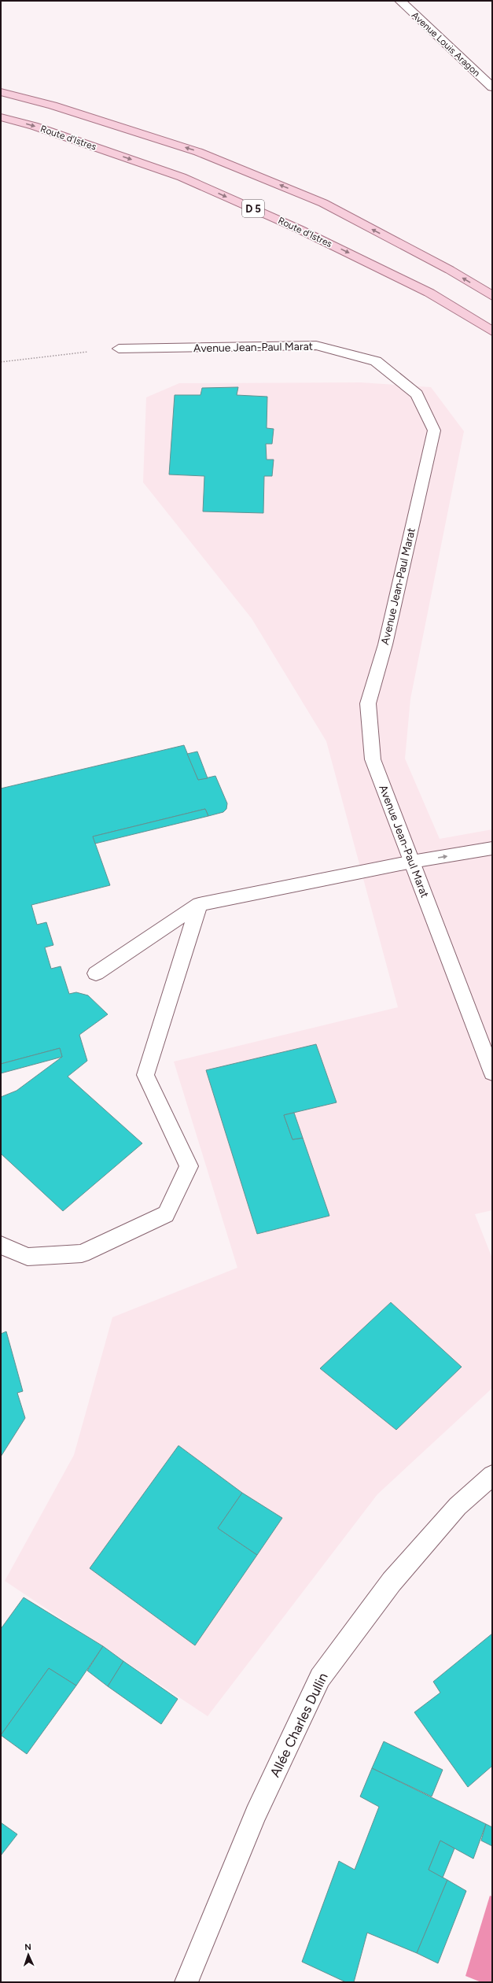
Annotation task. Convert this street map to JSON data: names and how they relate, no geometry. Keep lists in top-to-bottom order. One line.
{"streets":{"main road":["Route d'Istres","D 5"],"street":["Avenue Louis Aragon","Avenue Jean-Paul Marat","Allée Charles Dullin"]},"north":"top"}
